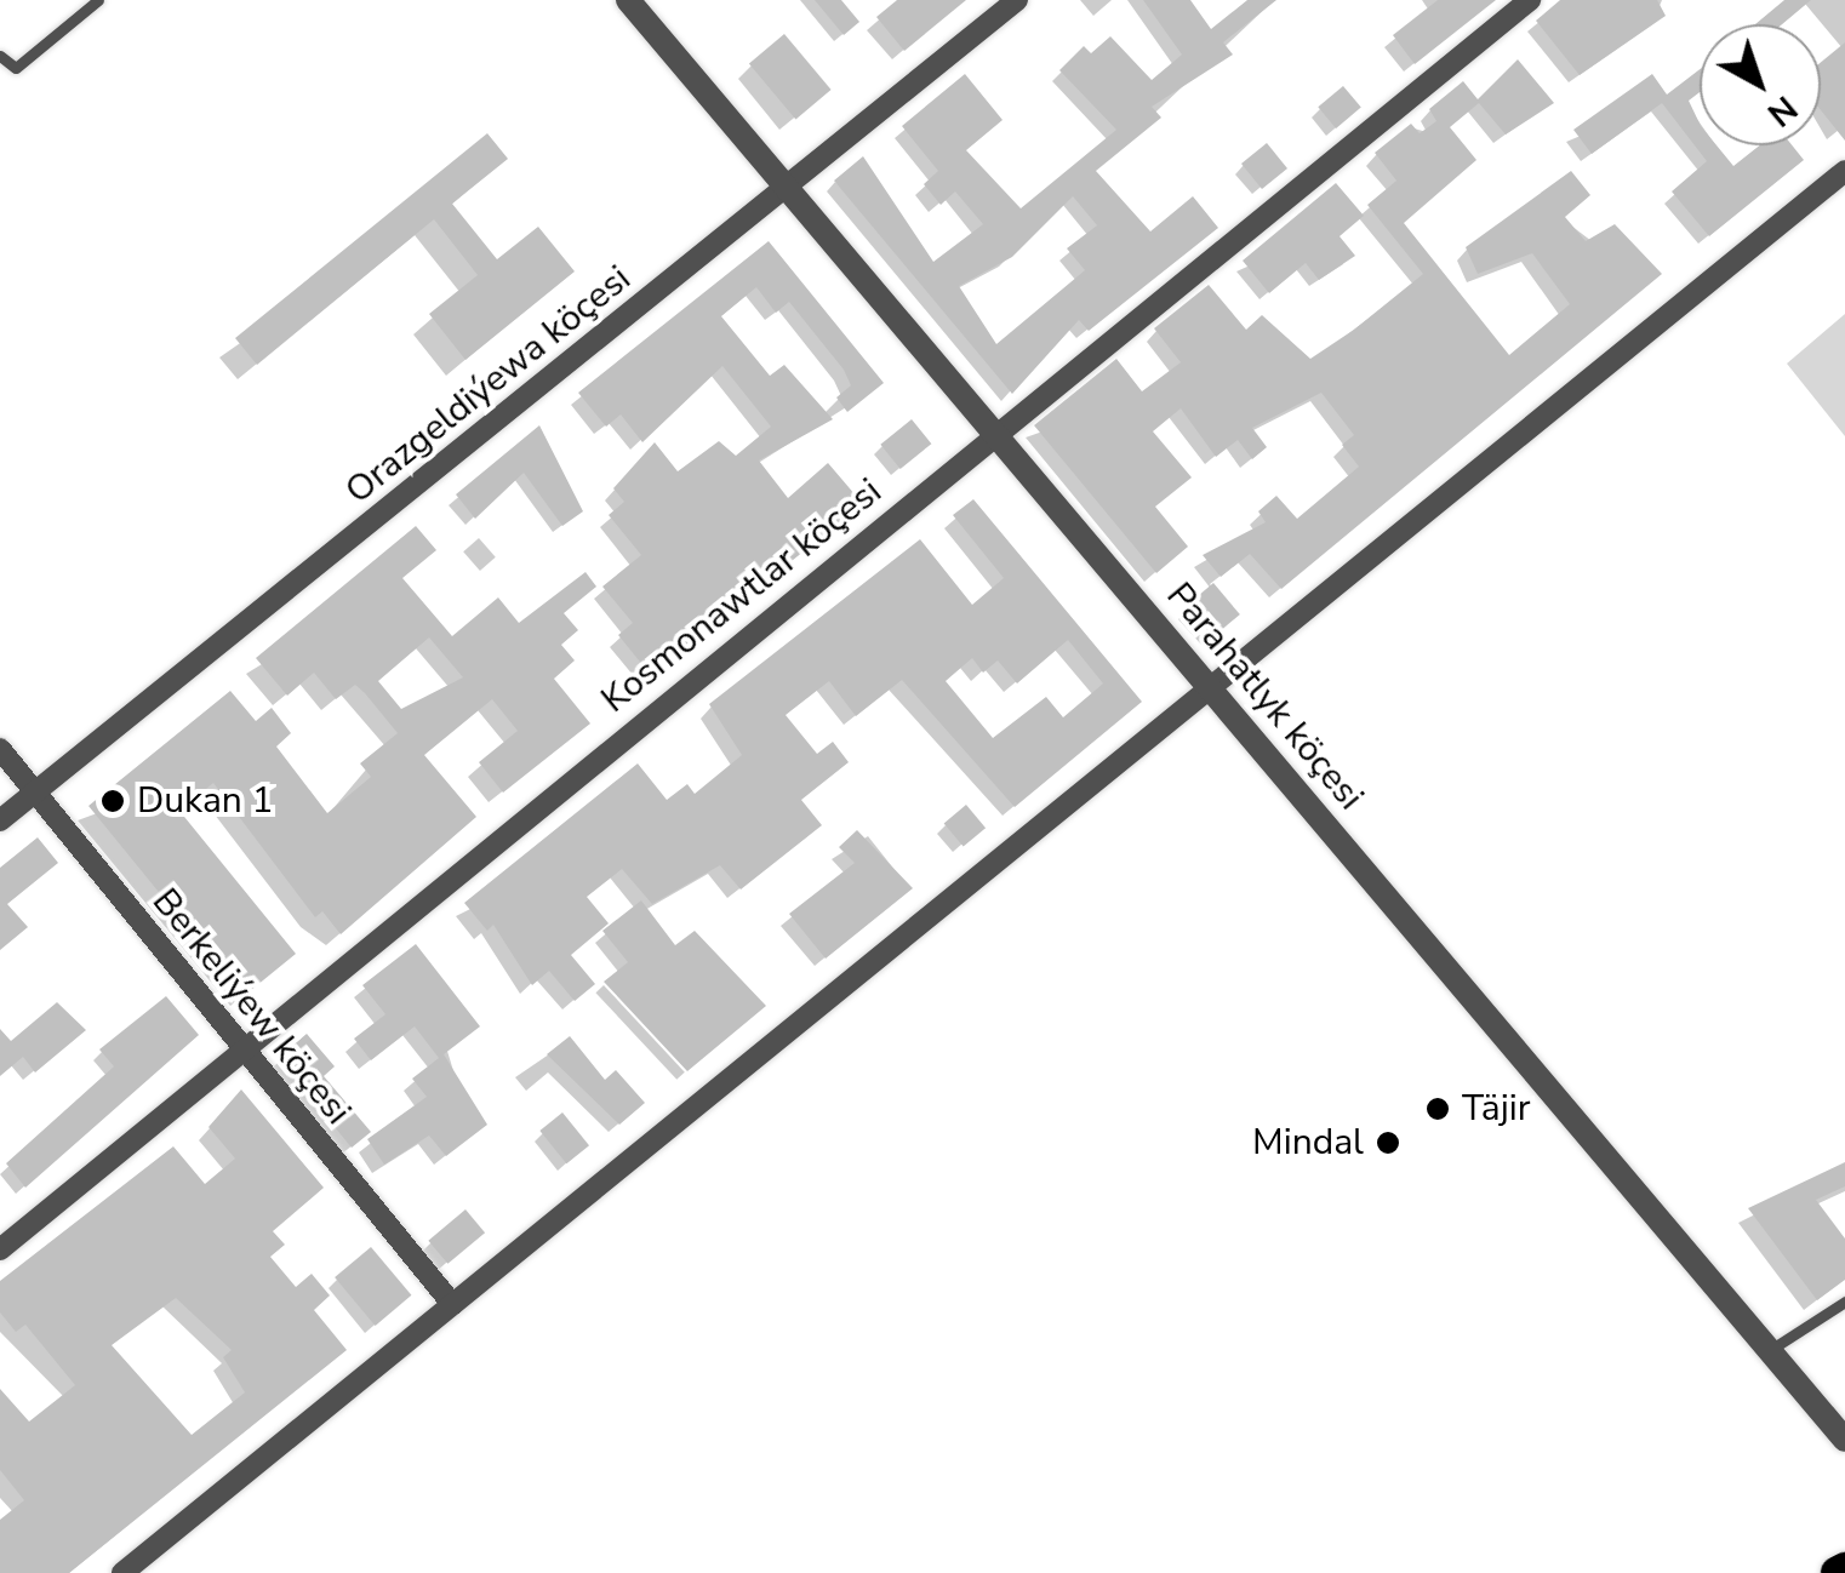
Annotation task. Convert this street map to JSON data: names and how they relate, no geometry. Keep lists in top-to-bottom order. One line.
{"streets":{"street":["Orazgeldiýewa köçesi","Kosmonawtlar köçesi","Parahatlyk köçesi","Berkeliýew köçesi"]},"crossings":[["Orazgeldiýewa köçesi","Parahatlyk köçesi"],["Orazgeldiýewa köçesi","Berkeliýew köçesi"],["Kosmonawtlar köçesi","Parahatlyk köçesi"],["Kosmonawtlar köçesi","Berkeliýew köçesi"]],"places":["Dukan 1","Täjir","Mindal"],"north":"bottom right"}
